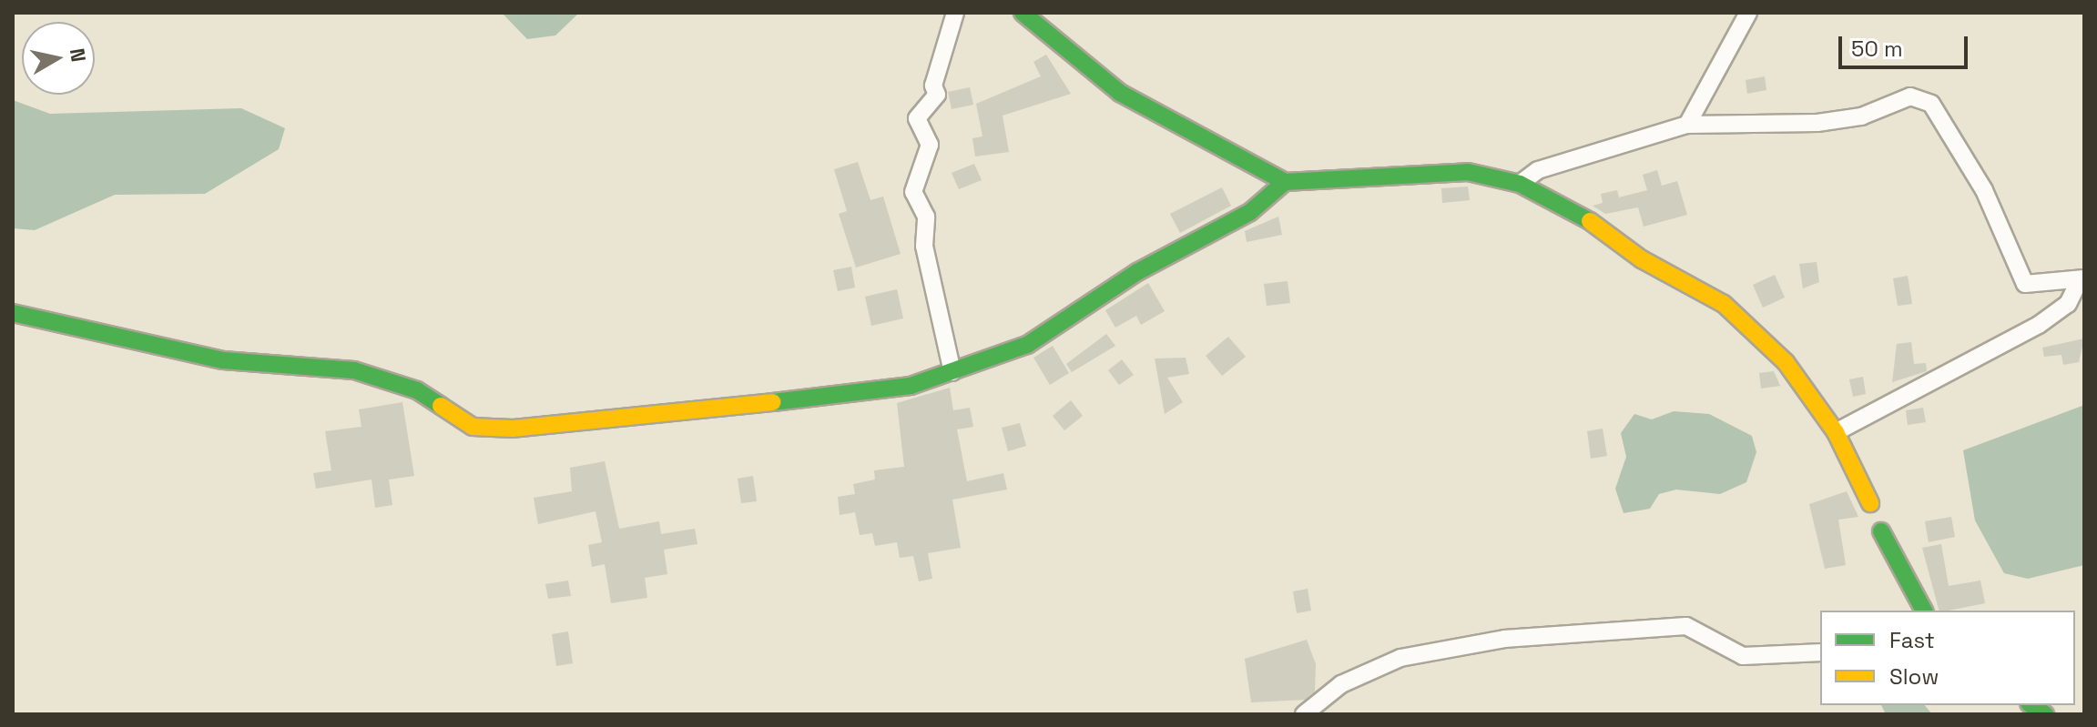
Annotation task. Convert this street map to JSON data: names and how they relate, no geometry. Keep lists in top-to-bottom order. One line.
{"legend":["Fast","Slow"],"scale_bar":"50 m","north":"right"}
